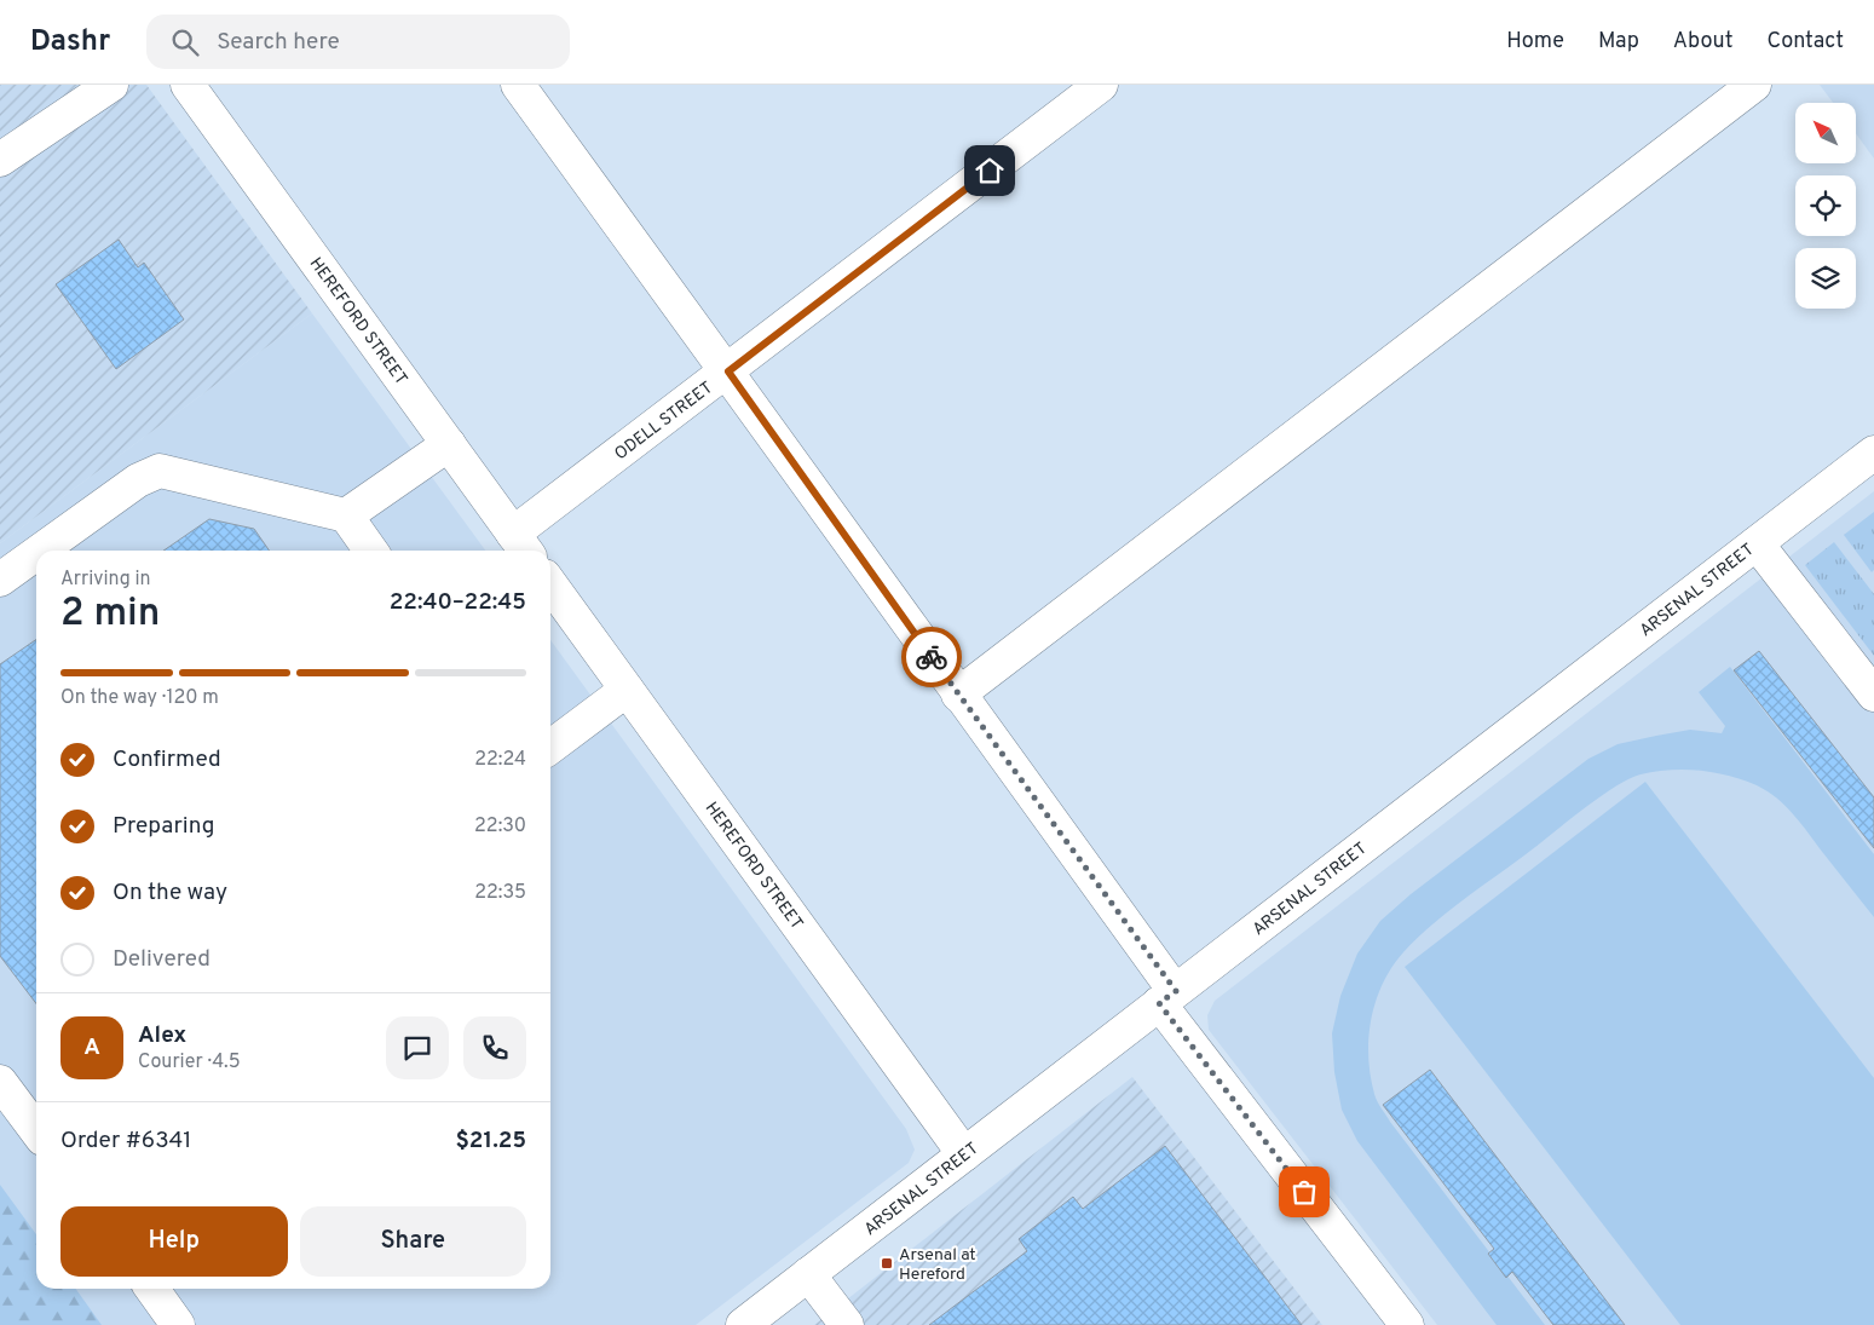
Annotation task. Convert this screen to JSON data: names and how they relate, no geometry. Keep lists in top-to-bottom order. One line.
{"streets":{"street":["HEREFORD STREET","ODELL STREET","ARSENAL STREET"]},"crossings":[["HEREFORD STREET","ODELL STREET"],["HEREFORD STREET","ARSENAL STREET"]],"places":{"transit":["Arsenal at Hereford"]},"north":"top left","page":{"header":"Dashr","search":"Search here","nav":["Home","Map","About","Contact"],"heading":["2 min","Arriving in","22:40–22:45"],"panel":["Alex","Courier · 4.5","Order #6341","$21.25"],"bar":"On the way · 120 m","list":[["Confirmed","22:24"],["Preparing","22:30"],["On the way","22:35"],"Delivered"],"round":"A","buttons":["Help","Share"]}}
